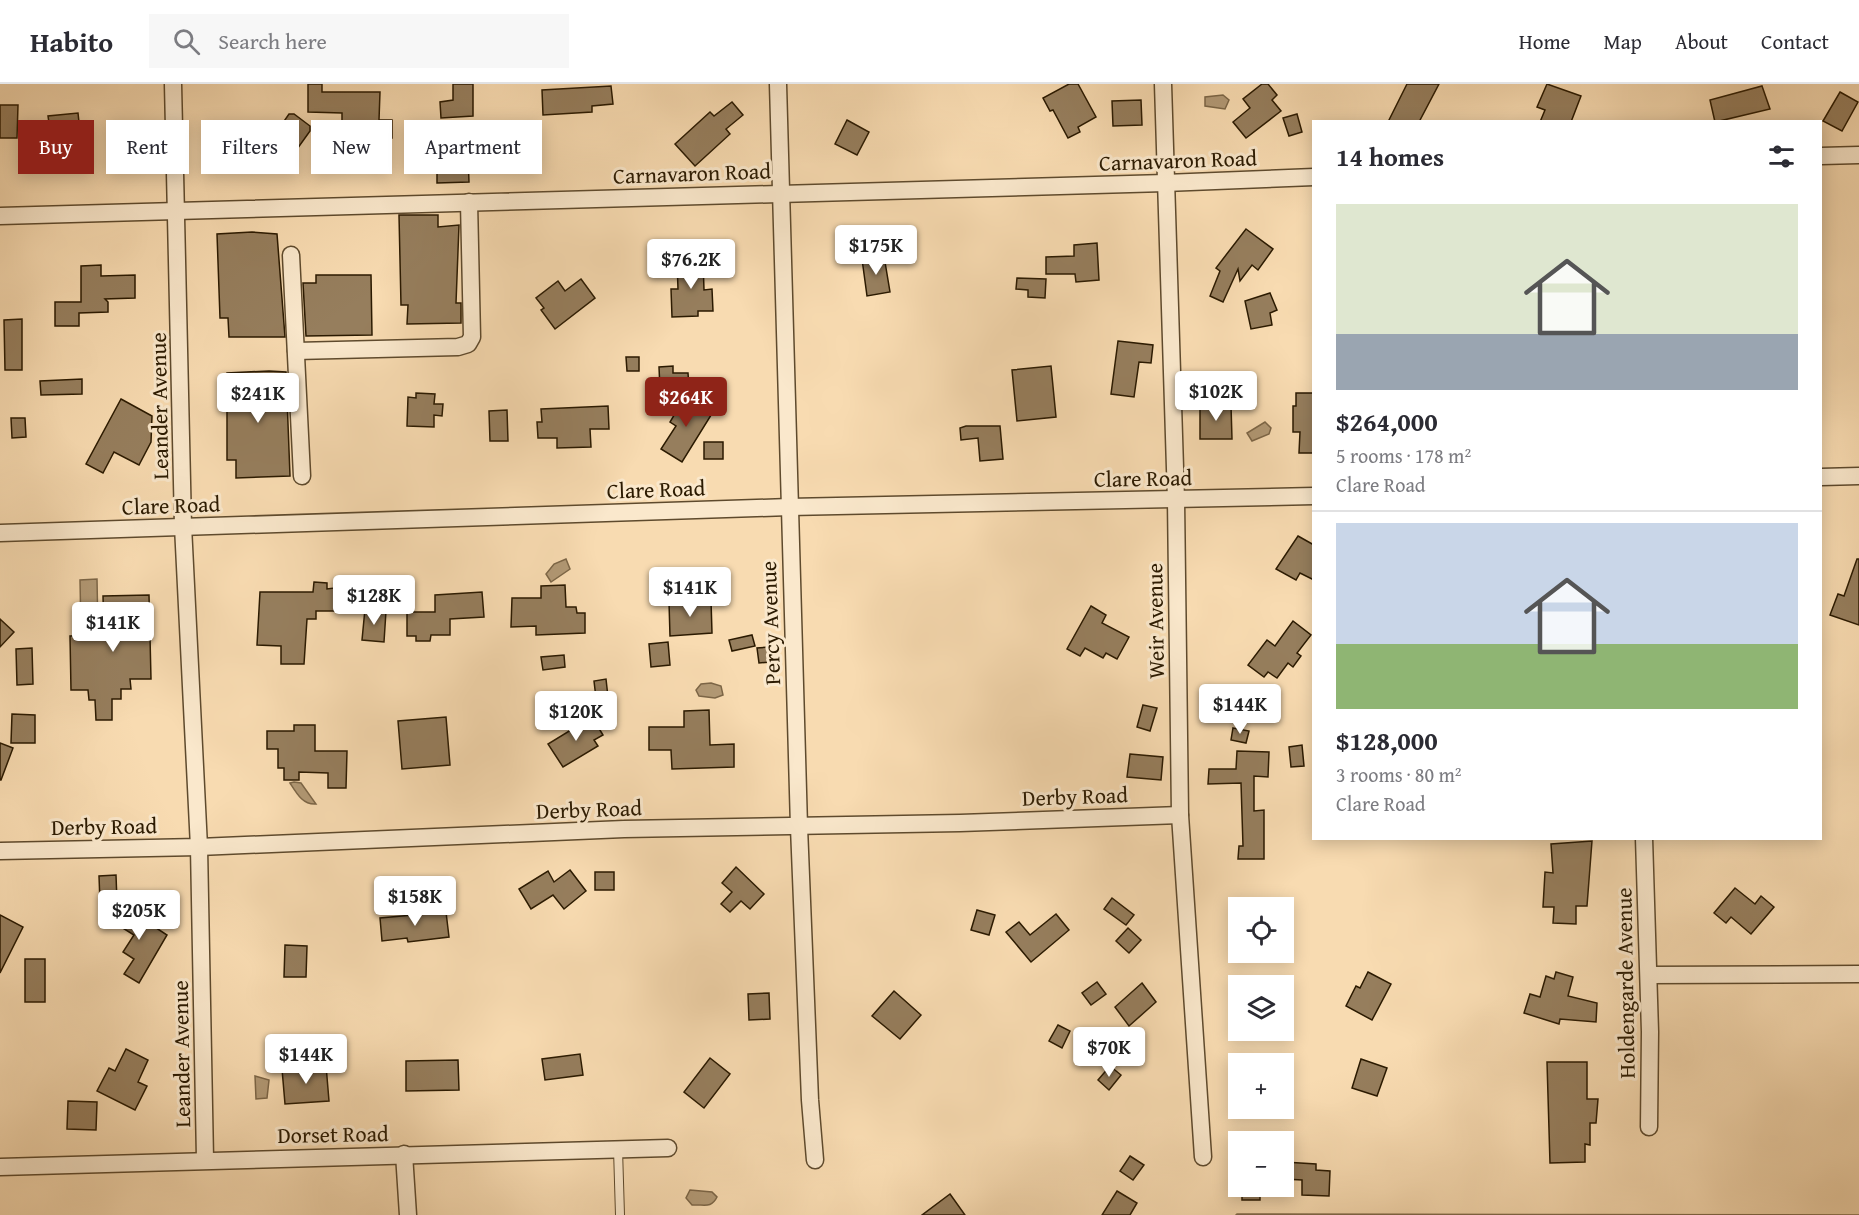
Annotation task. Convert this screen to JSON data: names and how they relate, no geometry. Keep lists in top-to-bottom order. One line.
{"streets":{"street":["Carnavaron Road","Leander Avenue","Clare Road","Weir Avenue","Percy Avenue","Derby Road","Holdengarde Avenue","Dorset Road"]},"crossings":[["Carnavaron Road","Leander Avenue"],["Carnavaron Road","Weir Avenue"],["Carnavaron Road","Percy Avenue"],["Leander Avenue","Clare Road"],["Leander Avenue","Derby Road"],["Leander Avenue","Dorset Road"],["Clare Road","Weir Avenue"],["Clare Road","Percy Avenue"],["Weir Avenue","Derby Road"],["Percy Avenue","Derby Road"]],"page":{"header":"Habito","search":"Search here","nav":["Home","Map","About","Contact"],"chip":["Buy","Rent","Filters","New","Apartment"],"heading":"14 homes","list":[{"name":"$264,000","note":"5 rooms · 178 m² · Clare Road"},{"name":"$128,000","note":"3 rooms · 80 m² · Clare Road"}],"price":["$175K","$76.2K","$102K","$241K","$264K","$141K","$128K","$141K","$144K","$120K","$158K","$205K","$70K","$144K"],"map_buttons":["+","−"]}}
